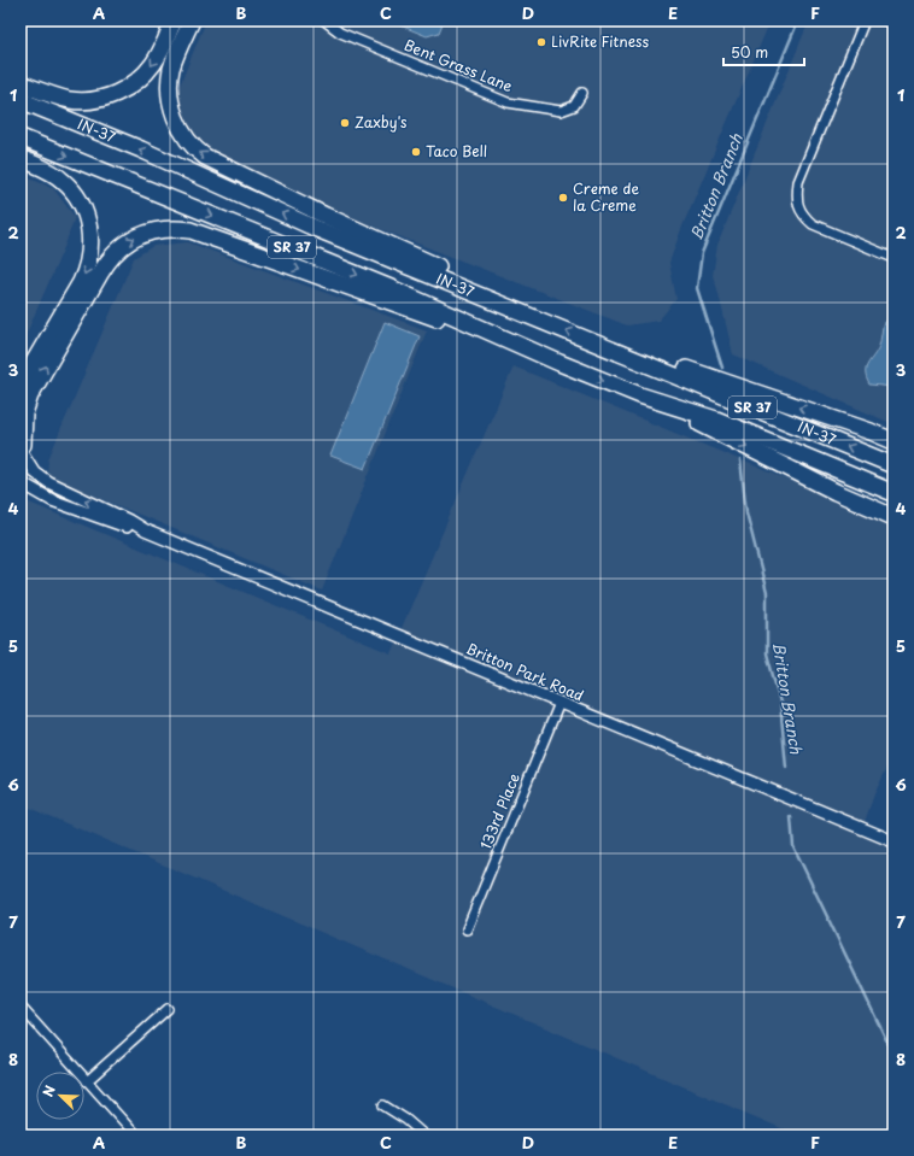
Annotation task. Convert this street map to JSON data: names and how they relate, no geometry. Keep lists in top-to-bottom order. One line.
{"streets":{"highway":["IN-37","SR 37"],"street":["Bent Grass Lane","Britton Park Road","133rd Place"]},"crossings":[["Britton Park Road","133rd Place"]],"water":["Britton Branch"],"places":["LivRite Fitness","Zaxby's","Taco Bell","Creme de la Creme"],"scale_bar":"50 m","north":"top left","grid":{"columns":["A","B","C","D","E","F"],"rows":["1","2","3","4","5","6","7","8"]}}
